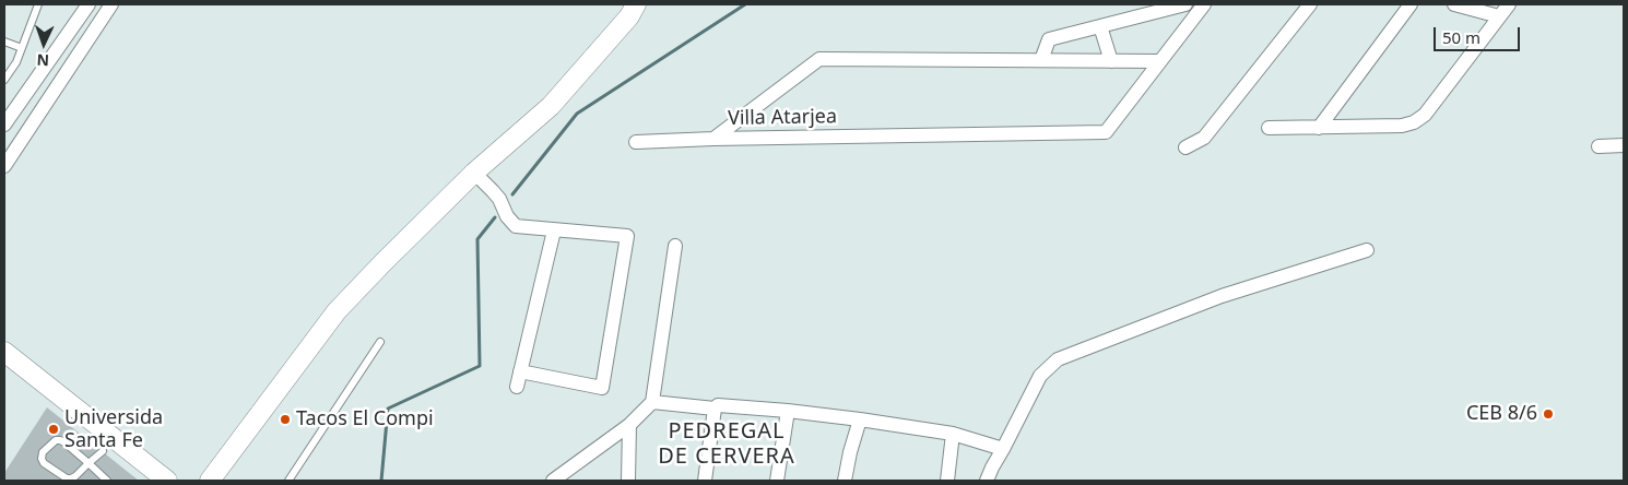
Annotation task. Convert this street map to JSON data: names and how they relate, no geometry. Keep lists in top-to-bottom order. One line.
{"streets":{"street":["Villa Atarjea"]},"districts":["PEDREGAL DE CERVERA"],"places":["CEB 8/6","Tacos El Compi","Universida Santa Fe"],"scale_bar":"50 m","north":"bottom"}
